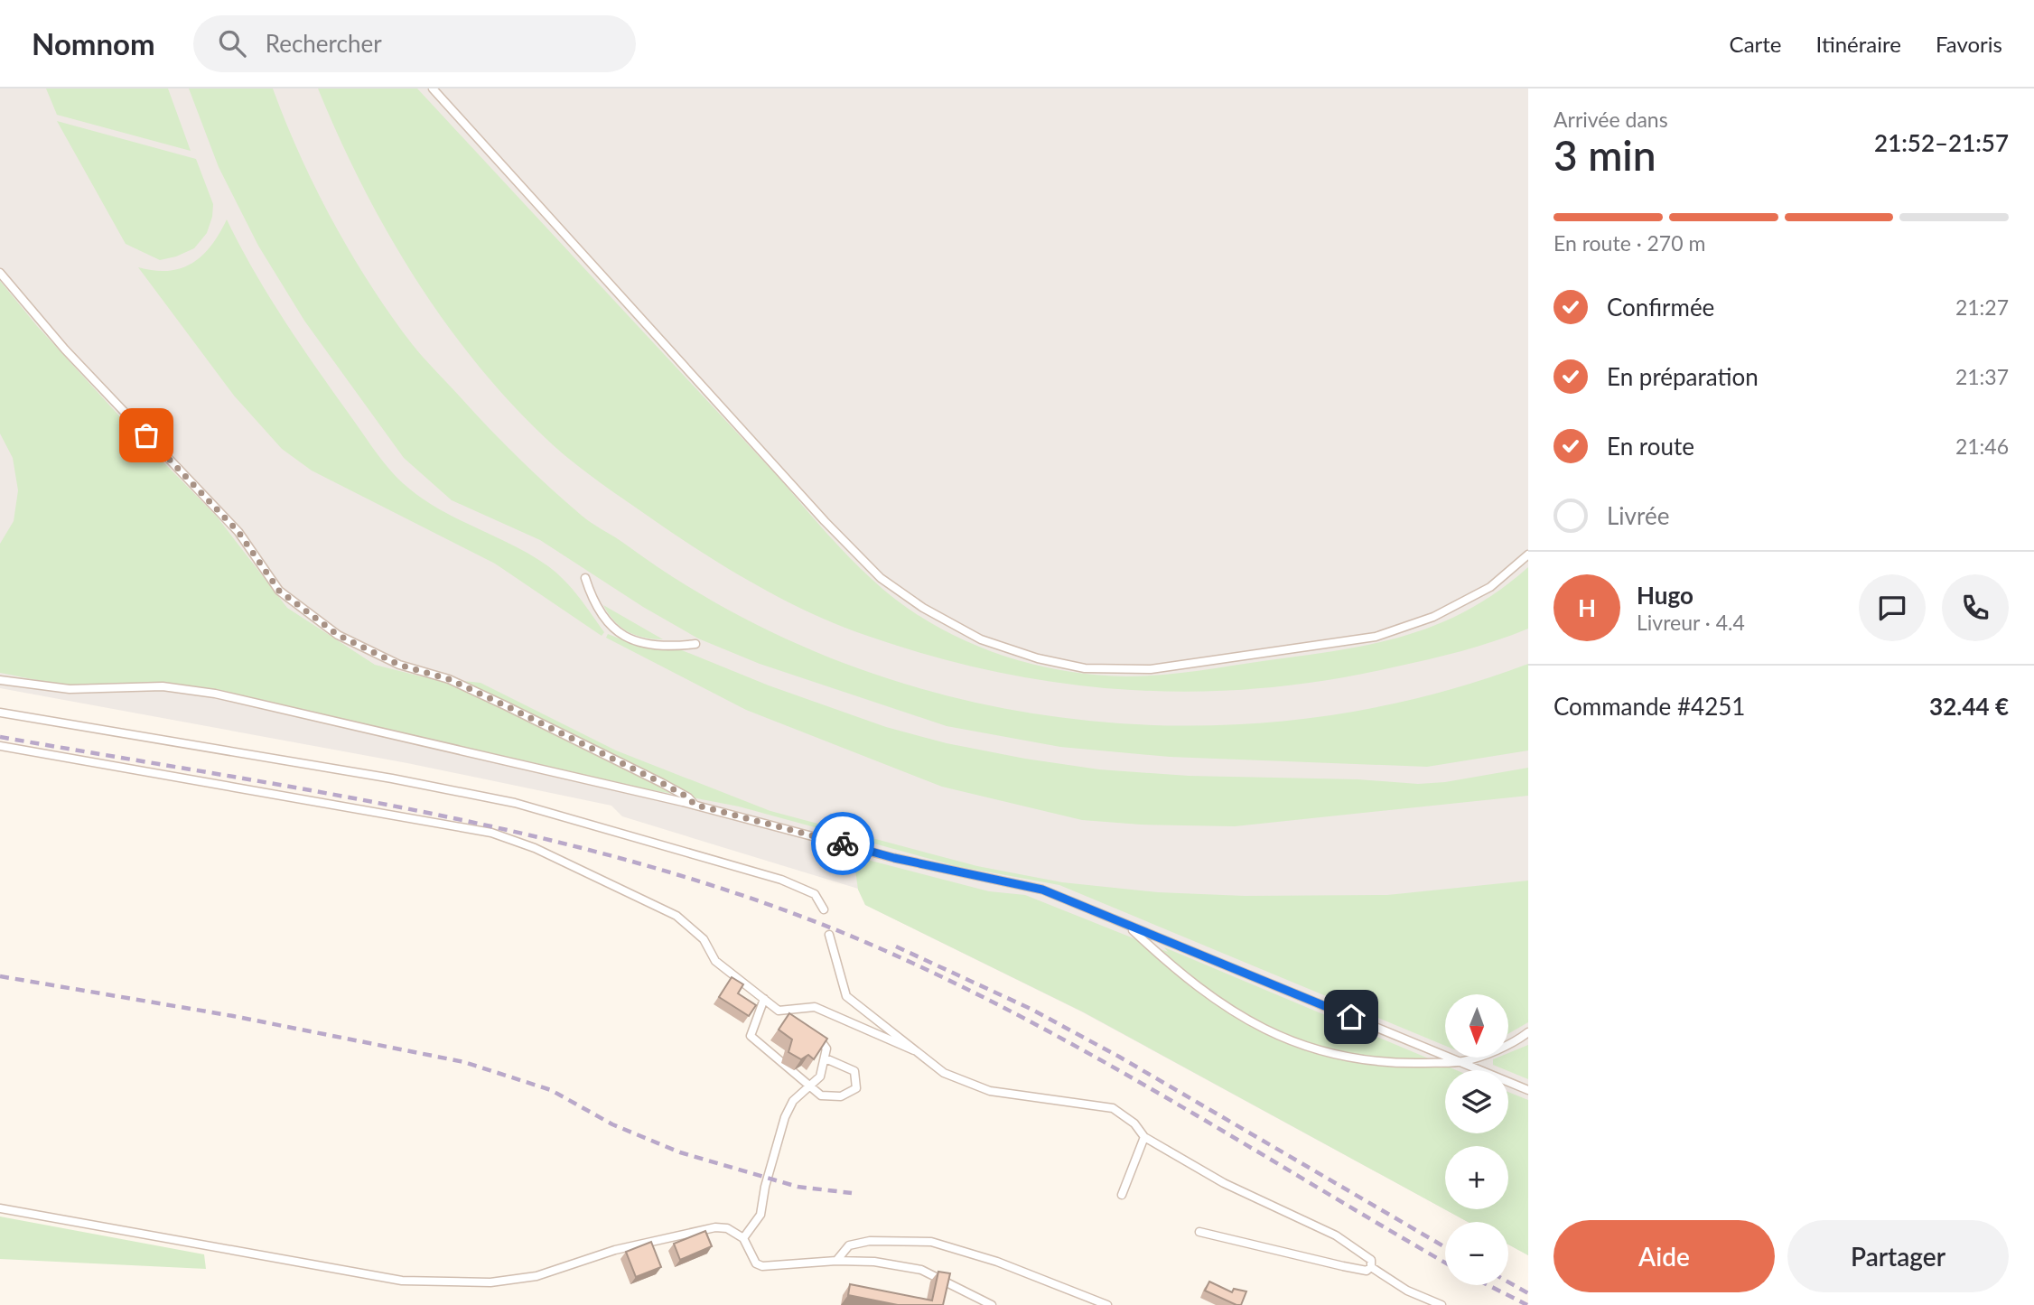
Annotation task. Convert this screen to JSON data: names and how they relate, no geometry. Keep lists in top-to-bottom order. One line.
{"north":"bottom","page":{"header":"Nomnom","search":"Rechercher","nav":["Carte","Itinéraire","Favoris"],"heading":["3 min","Arrivée dans","21:52–21:57"],"panel":["Hugo","Livreur · 4.4","Commande #4251","32.44 €"],"bar":"En route · 270 m","list":[["Confirmée","21:27"],["En préparation","21:37"],["En route","21:46"],"Livrée"],"round":"H","map_buttons":["+","−"],"buttons":["Aide","Partager"]}}
